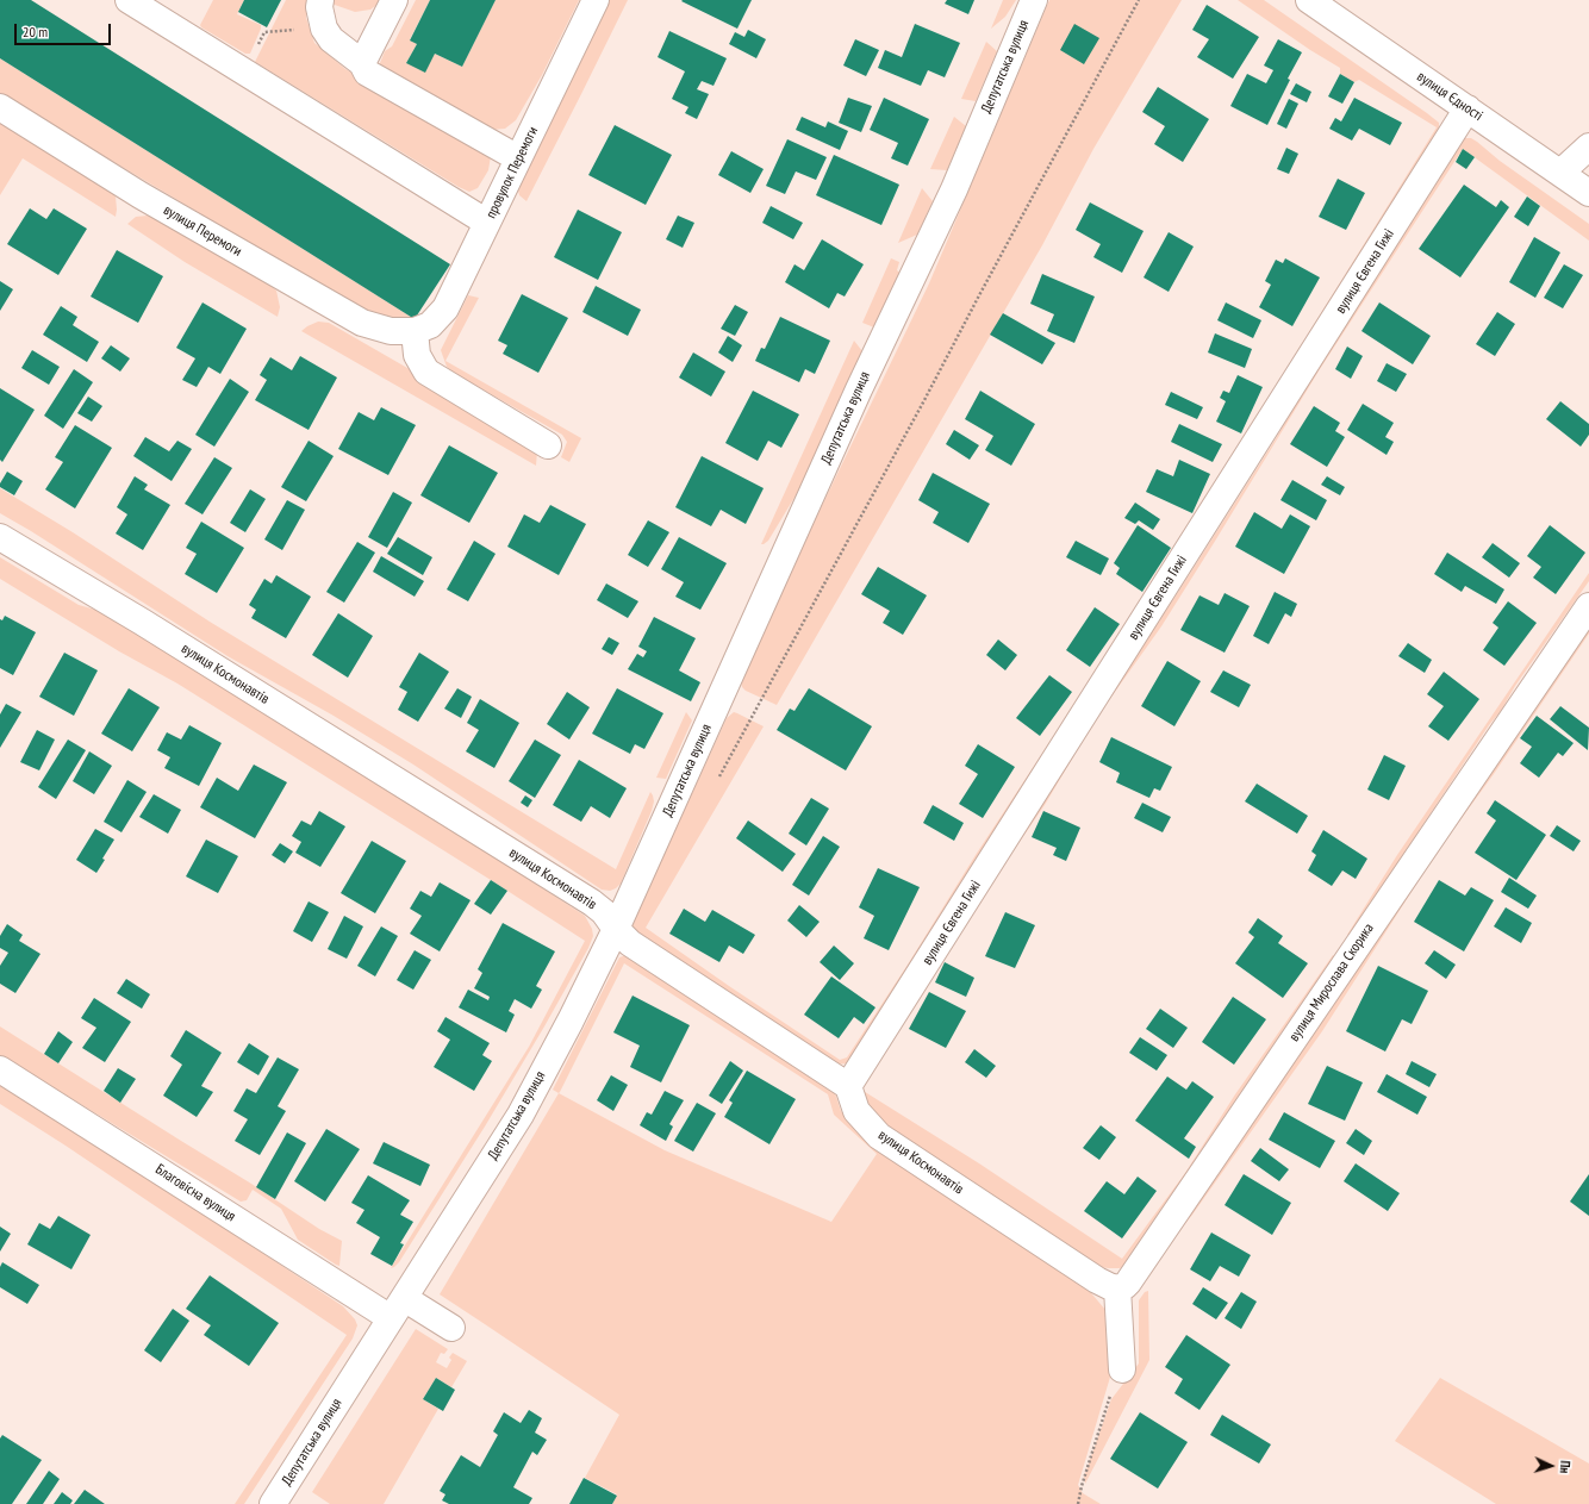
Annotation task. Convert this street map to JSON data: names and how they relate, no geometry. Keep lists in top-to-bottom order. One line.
{"streets":{"street":["Депутатська вулиця","вулиця Єдності","провулок Перемоги","вулиця Перемоги","вулиця Євгена Гижі","вулиця Космонавтів","вулиця Мирослава Скорика","Благовісна вулиця"]},"crossings":[["Депутатська вулиця","вулиця Космонавтів"],["Депутатська вулиця","Благовісна вулиця"],["вулиця Єдності","вулиця Євгена Гижі"],["провулок Перемоги","вулиця Перемоги"],["вулиця Євгена Гижі","вулиця Космонавтів"],["вулиця Космонавтів","вулиця Мирослава Скорика"]],"scale_bar":"20 m","north":"right"}
